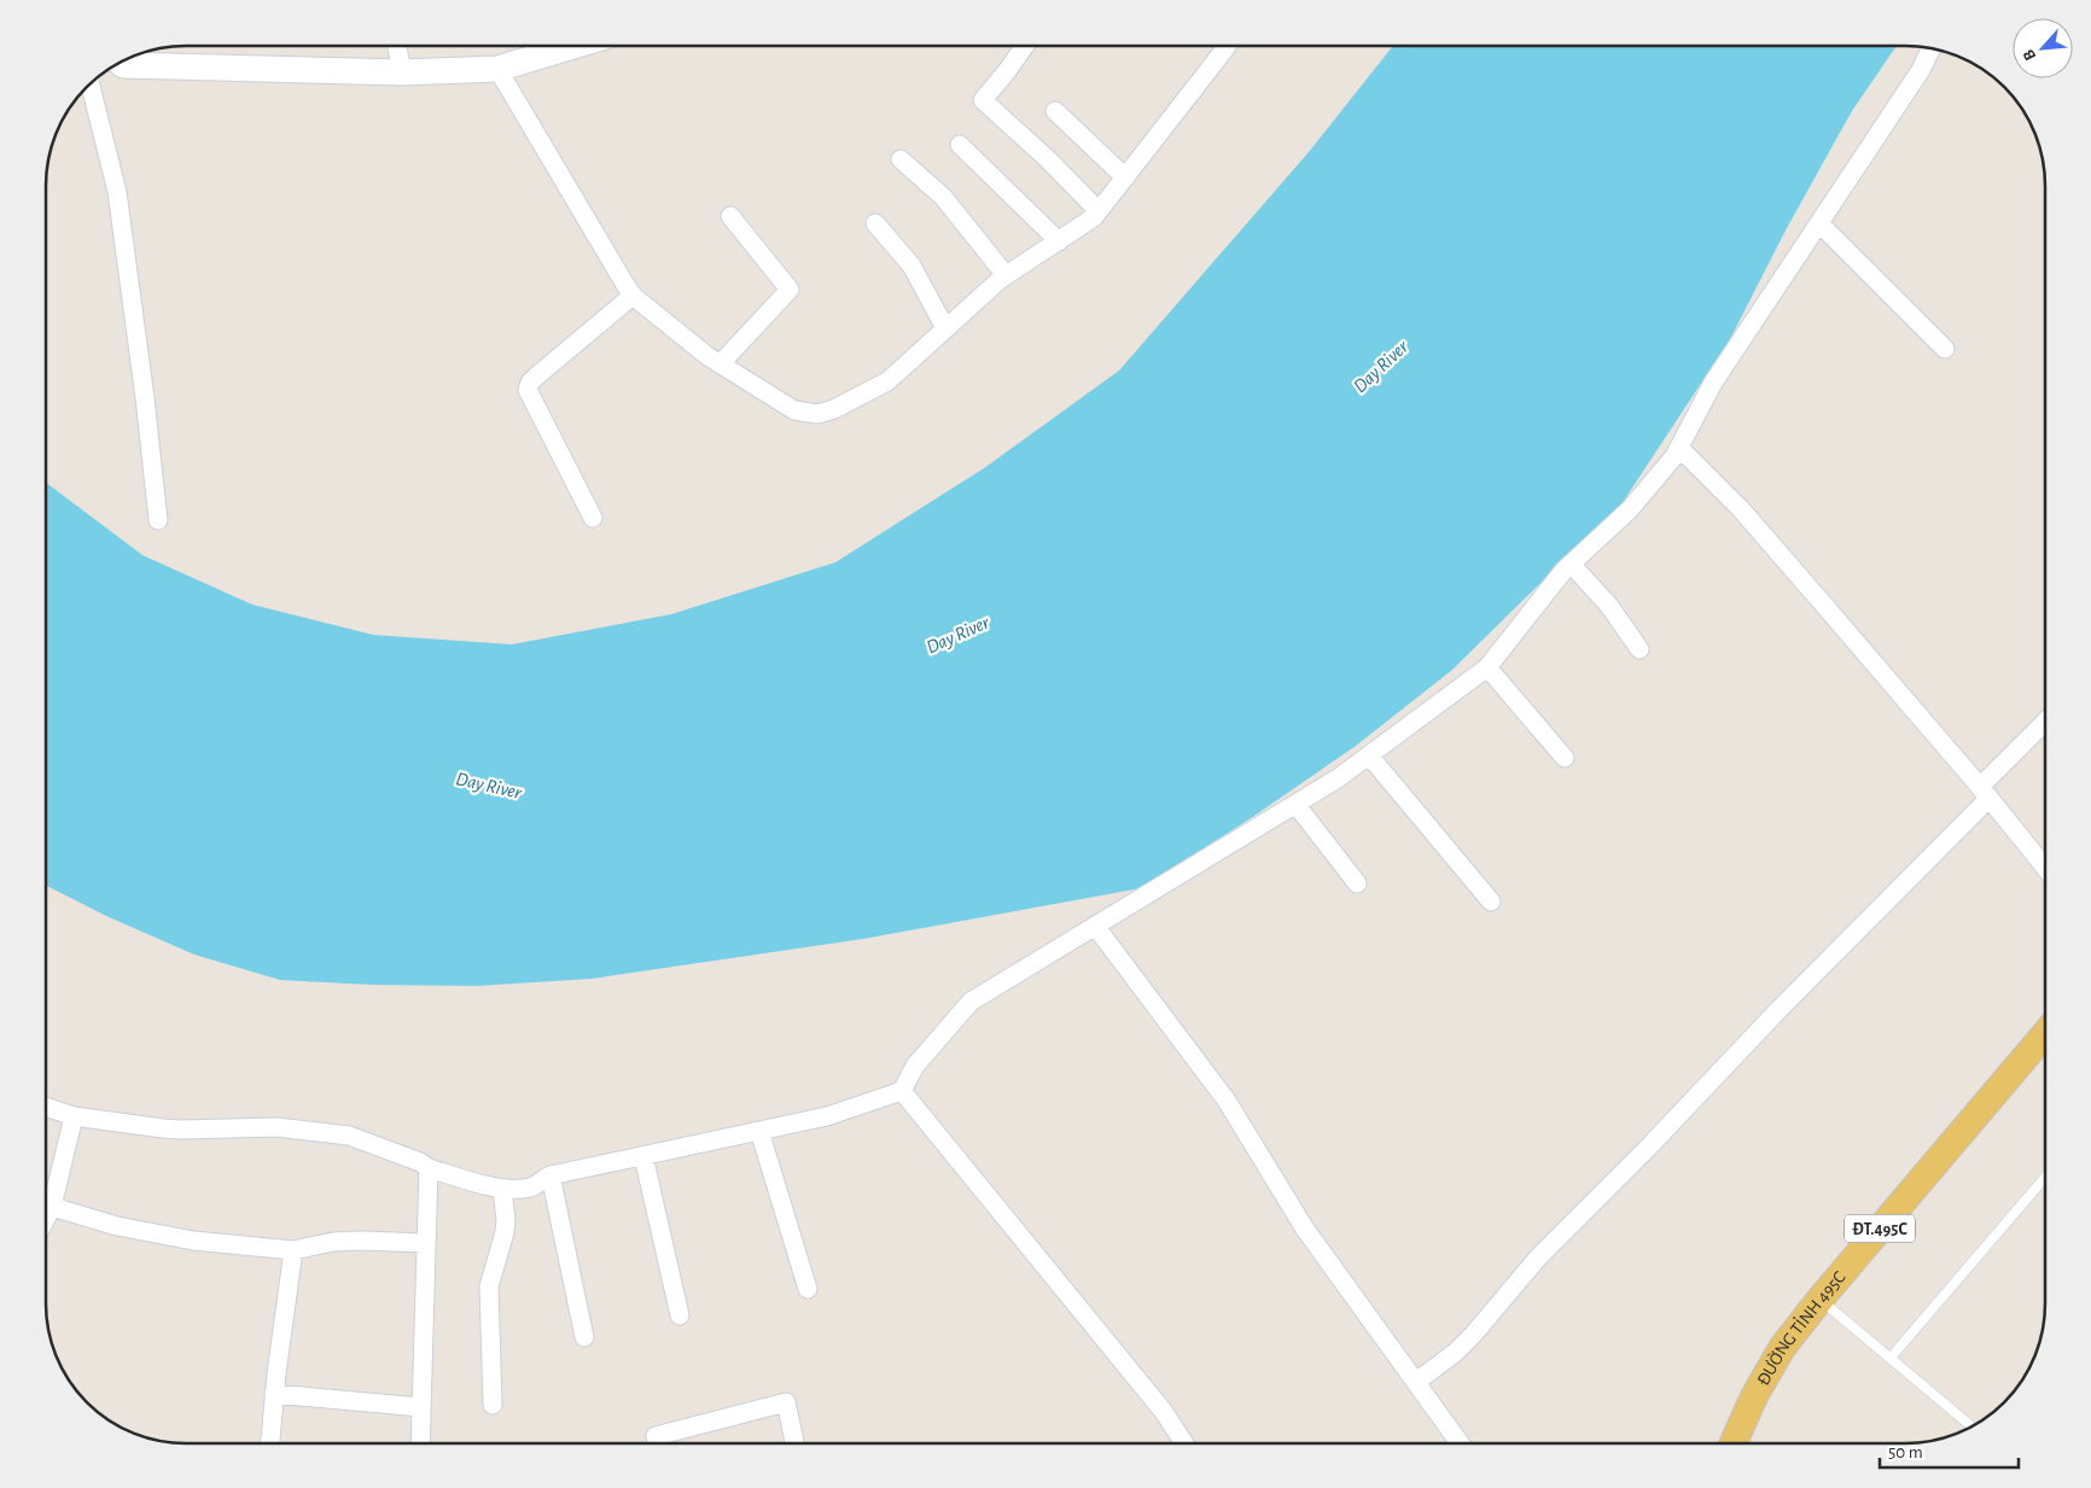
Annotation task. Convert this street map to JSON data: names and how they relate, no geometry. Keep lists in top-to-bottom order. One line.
{"streets":{"main road":["ĐT.495C","ĐƯỜNG TỈNH 495C"]},"water":["Day River"],"scale_bar":"50 m","north":"bottom left"}
